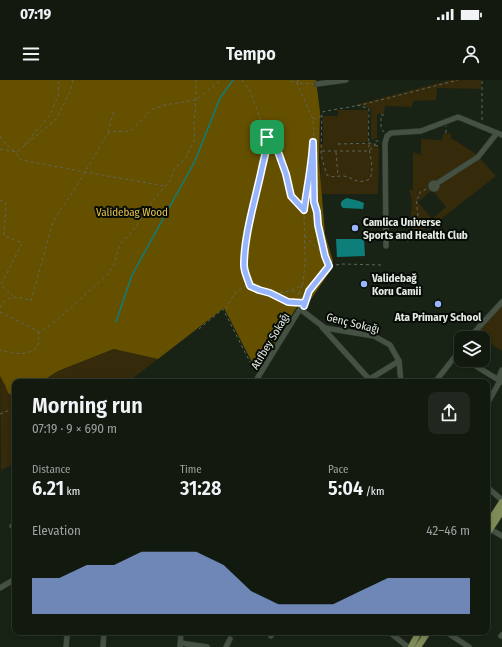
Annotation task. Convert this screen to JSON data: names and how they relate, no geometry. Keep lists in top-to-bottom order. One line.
{"streets":{"street":["Genç Sokağı","Atıfbey Sokağı"]},"crossings":[["Genç Sokağı","Atıfbey Sokağı"]],"parks":["Validebag Wood"],"places":["Camlica Universe Sports and Health Club","Validebağ Koru Camii","Ata Primary School"],"page":{"status":"07:19","header":"Tempo","heading":["Morning run","07:19 · 9 × 690 m"],"stats":[["Distance","6.21 km"],["Time","31:28"],["Pace","5:04 /km"]],"chart":["Elevation","42–46 m"]}}
